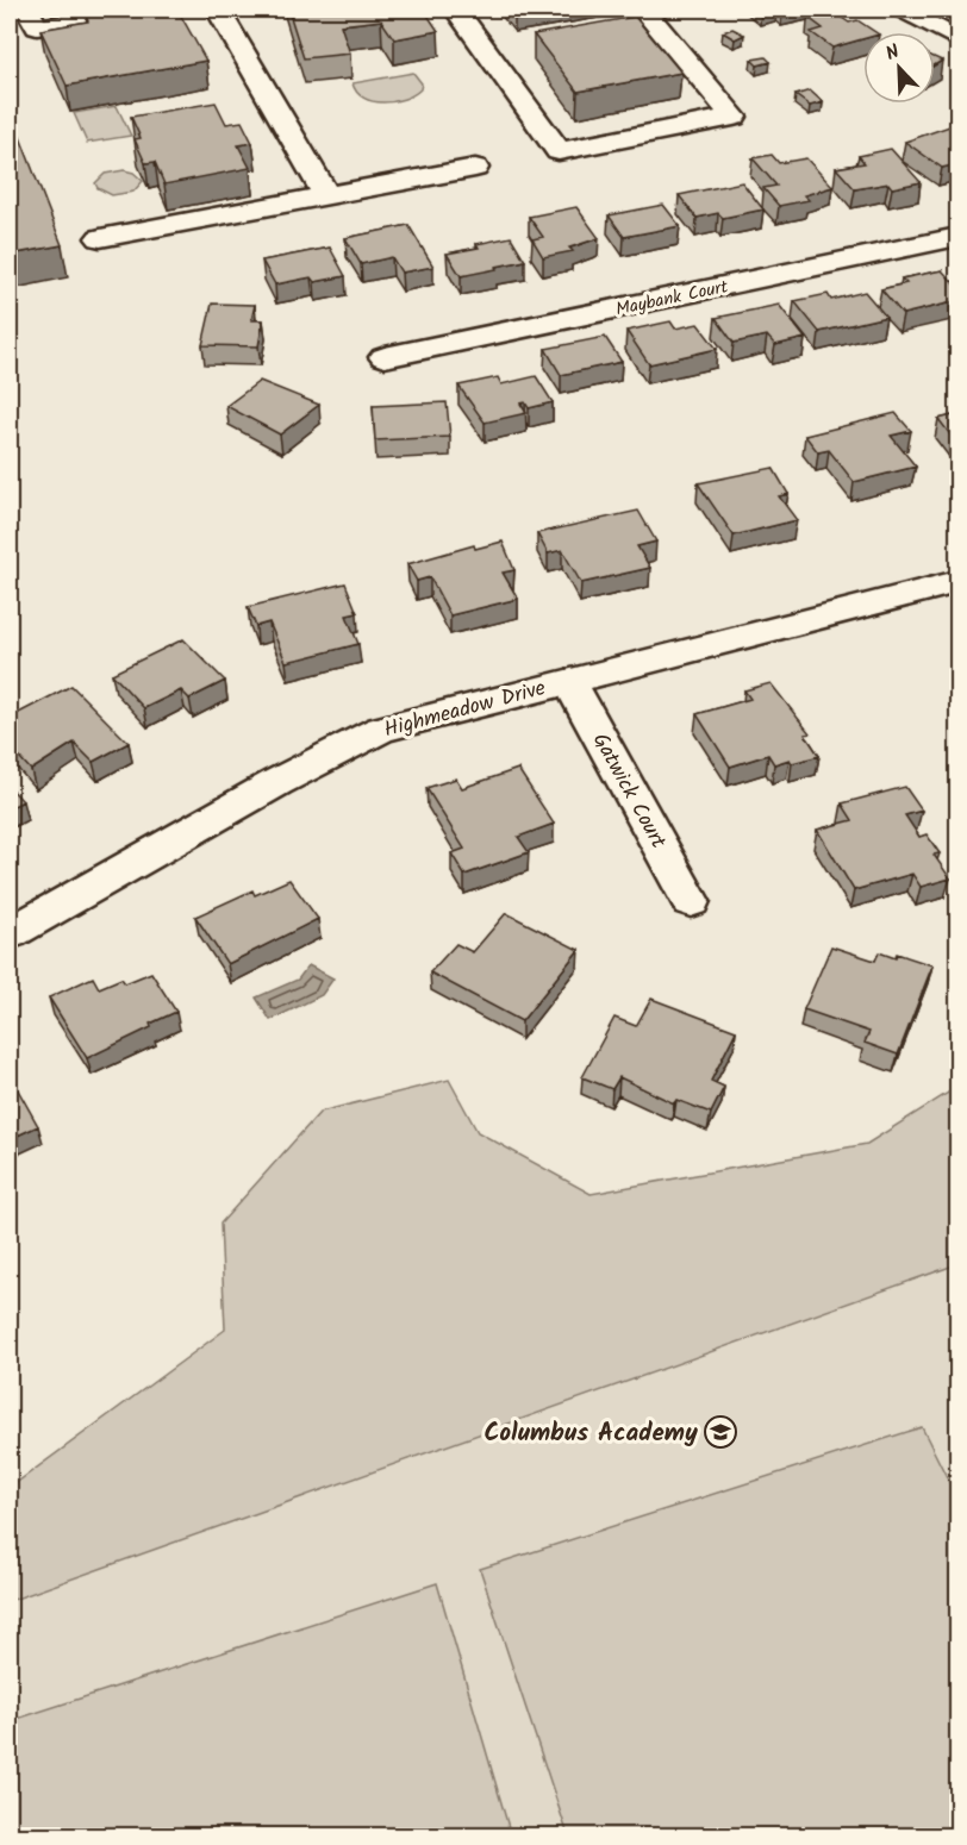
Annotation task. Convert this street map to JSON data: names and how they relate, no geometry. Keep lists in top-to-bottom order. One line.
{"streets":{"street":["Maybank Court","Highmeadow Drive","Gatwick Court"]},"crossings":[["Highmeadow Drive","Gatwick Court"]],"places":{"school or university":["Columbus Academy"]},"north":"top left"}
